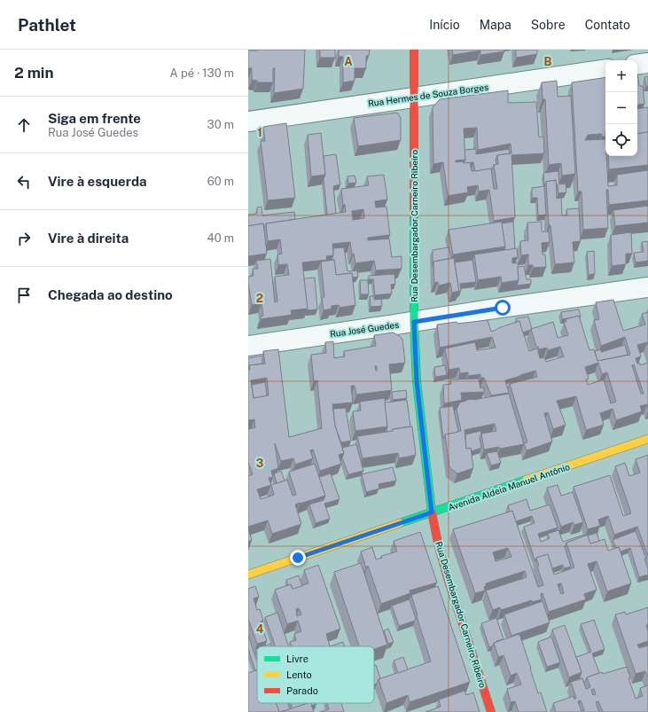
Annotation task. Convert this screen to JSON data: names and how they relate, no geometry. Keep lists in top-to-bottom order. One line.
{"streets":{"street":["Rua Hermes de Souza Borges","Rua Desembargador Carneiro Ribeiro","Rua José Guedes","Avenida Aldeia Manuel Antônio"]},"crossings":[["Rua Hermes de Souza Borges","Rua Desembargador Carneiro Ribeiro"],["Rua Desembargador Carneiro Ribeiro","Rua José Guedes"],["Rua Desembargador Carneiro Ribeiro","Avenida Aldeia Manuel Antônio"]],"legend":["Livre","Lento","Parado"],"page":{"header":"Pathlet","nav":["Início","Mapa","Sobre","Contato"],"heading":["2 min","A pé · 130 m"],"map_buttons":["+","−"],"list":[["Siga em frente","Rua José Guedes","30 m"],["Vire à esquerda","60 m"],["Vire à direita","40 m"],"Chegada ao destino"]},"grid":{"columns":["A","B"],"rows":["1","2","3","4"]}}
